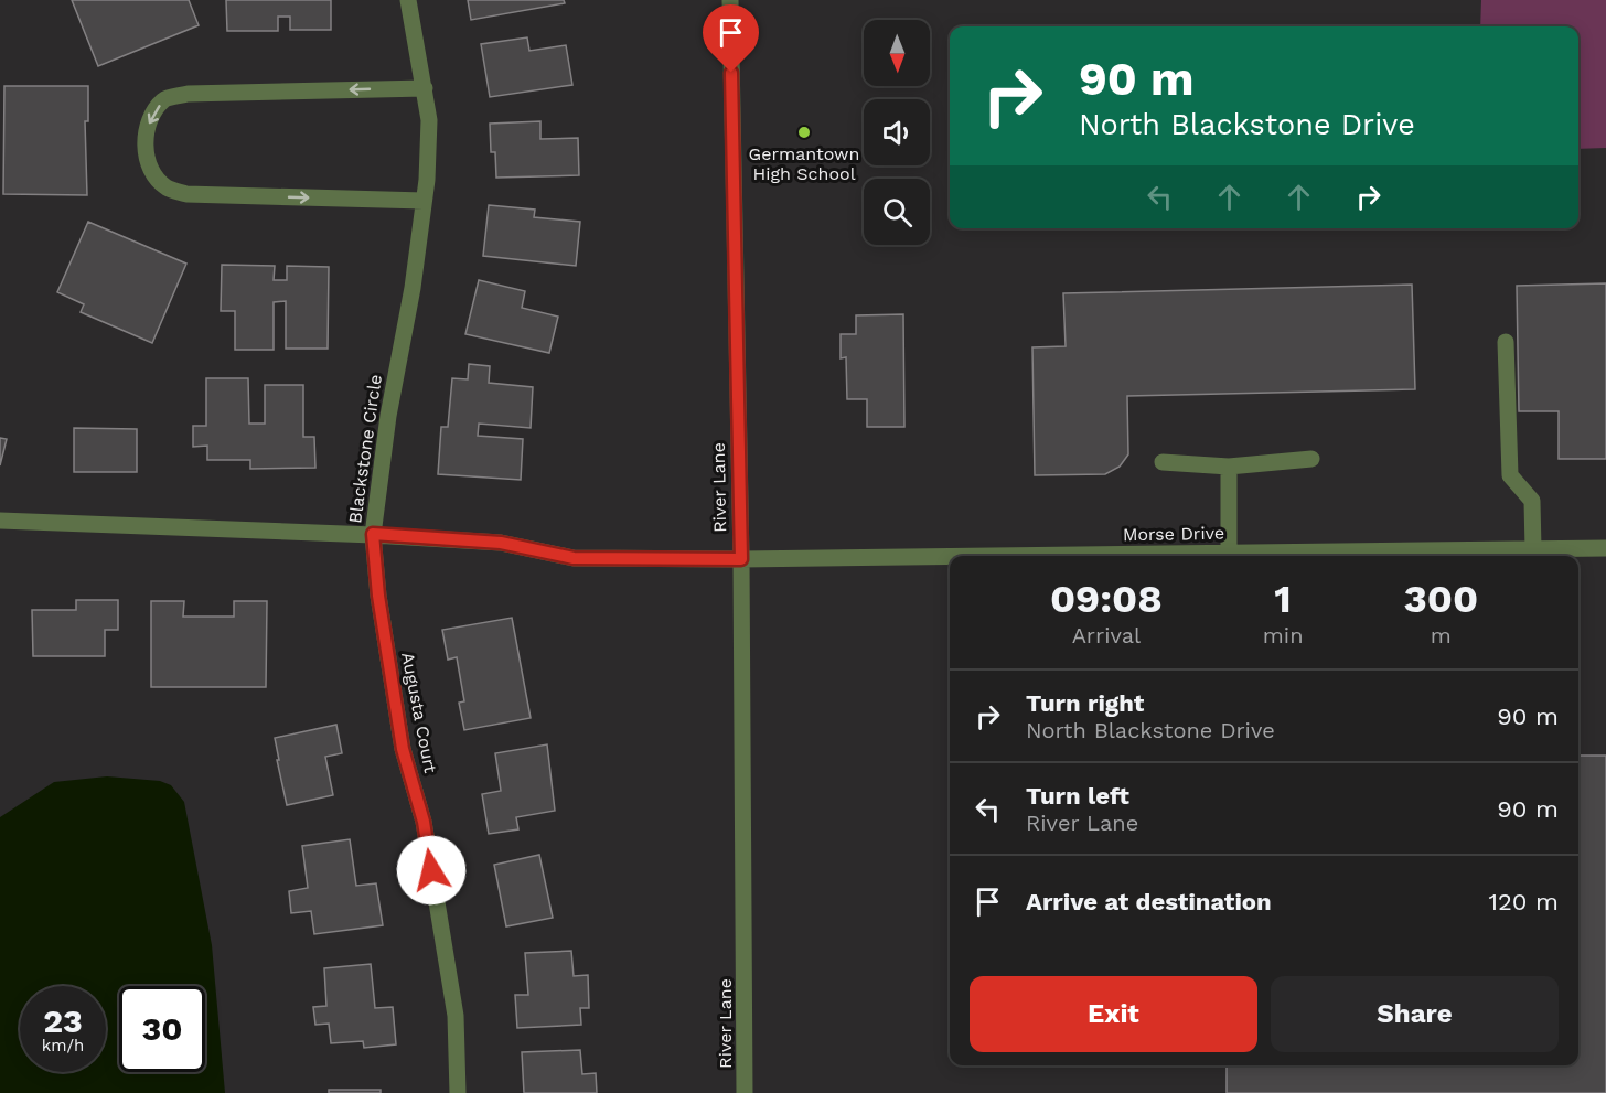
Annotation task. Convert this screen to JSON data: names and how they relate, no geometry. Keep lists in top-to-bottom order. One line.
{"streets":{"street":["Blackstone Circle","River Lane","Morse Drive","Augusta Court"]},"crossings":[["Blackstone Circle","Morse Drive"],["Blackstone Circle","Augusta Court"],["River Lane","Morse Drive"],["Morse Drive","Augusta Court"]],"places":["Germantown High School"],"north":"bottom","page":{"turn":["90 m","North Blackstone Drive"],"eta":["09:08","Arrival","1","min","300","m"],"list":[{"name":"Turn right","note":"North Blackstone Drive","value":"90 m"},{"name":"Turn left","note":"River Lane","value":"90 m"},{"name":"Arrive at destination","value":"120 m"}],"buttons":["Exit","Share"],"speed":"23 km/h","limit":"30"}}
